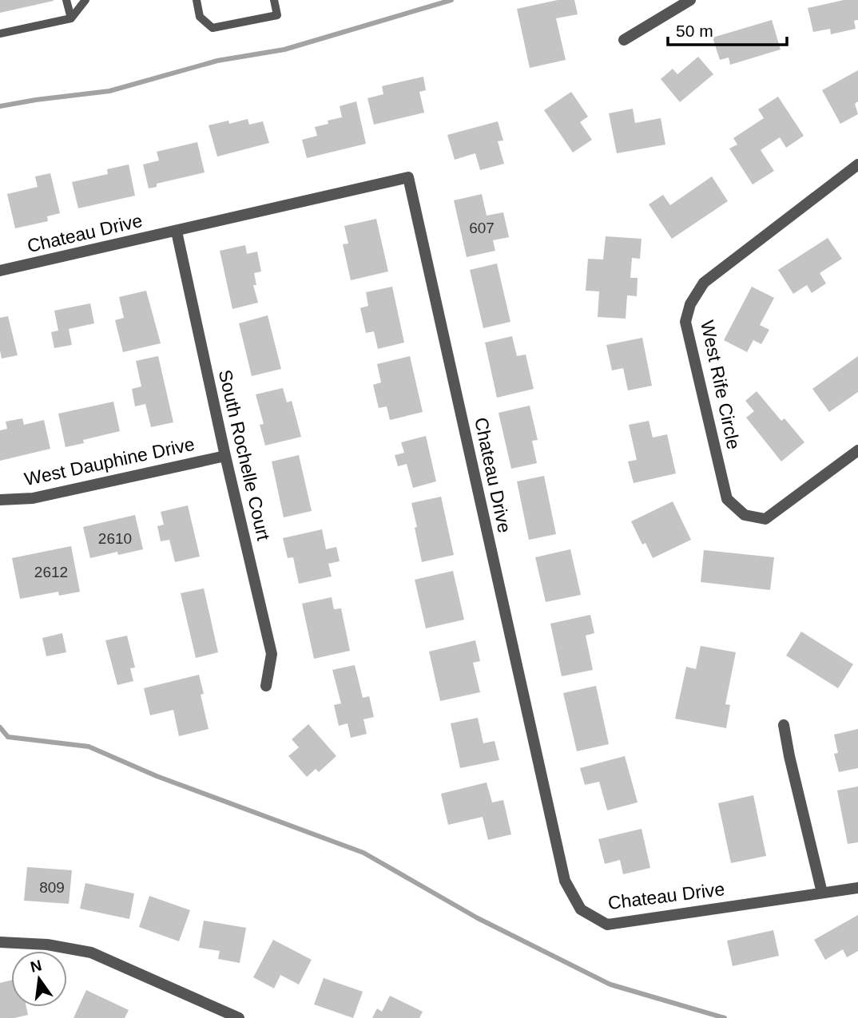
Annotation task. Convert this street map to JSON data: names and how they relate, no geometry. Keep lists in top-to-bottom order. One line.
{"streets":{"street":["Chateau Drive","West Rife Circle","South Rochelle Court","West Dauphine Drive"]},"crossings":[["Chateau Drive","South Rochelle Court"],["South Rochelle Court","West Dauphine Drive"]],"house_numbers":["607","2610","2612","809"],"scale_bar":"50 m","north":"top"}
